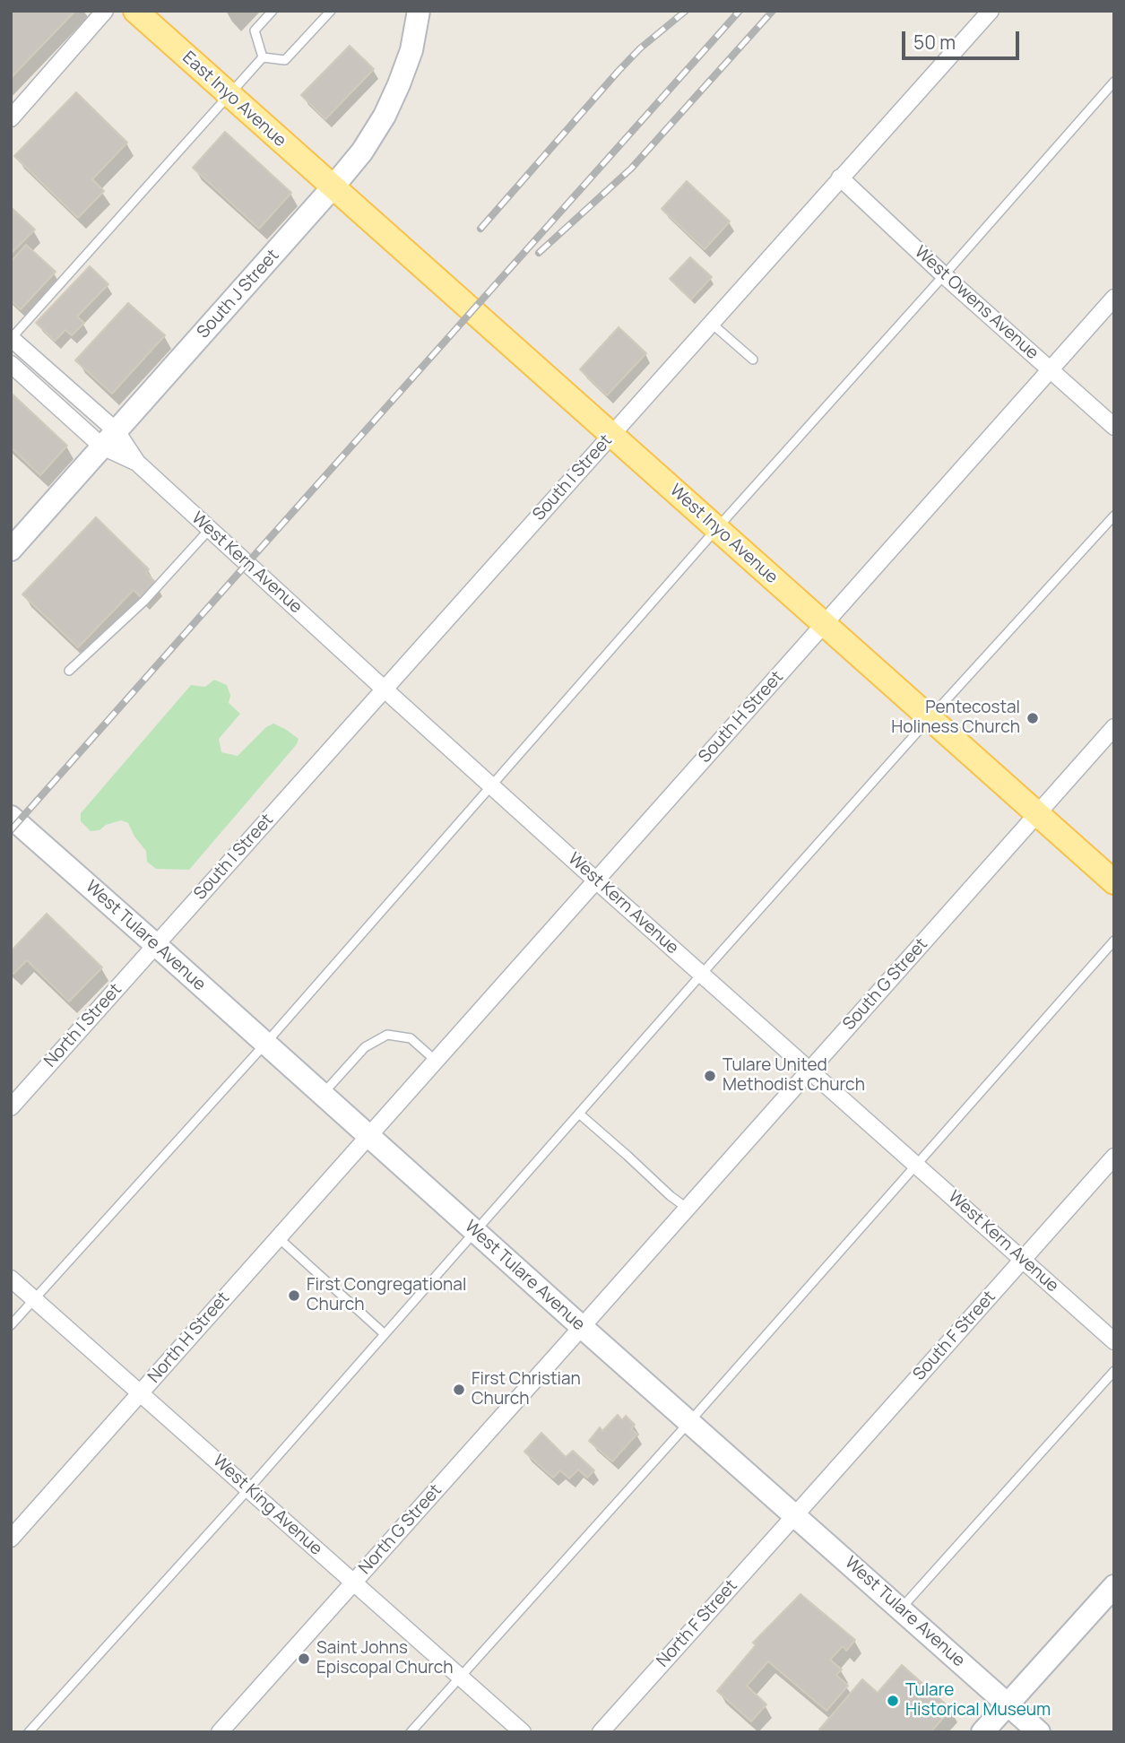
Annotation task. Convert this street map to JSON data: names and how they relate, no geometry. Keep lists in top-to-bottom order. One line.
{"streets":{"main road":["East Inyo Avenue","South J Street","West Inyo Avenue","West Tulare Avenue"],"street":["West Owens Avenue","South I Street","West Kern Avenue","South H Street","South G Street","North I Street","South F Street","North H Street","West King Avenue","North G Street","North F Street"]},"crossings":[["East Inyo Avenue","South J Street"],["East Inyo Avenue","West Inyo Avenue"],["South J Street","West Inyo Avenue"],["South J Street","West Kern Avenue"],["West Owens Avenue","South I Street"],["West Owens Avenue","South H Street"],["South I Street","West Inyo Avenue"],["South I Street","West Kern Avenue"],["South I Street","West Tulare Avenue"],["South I Street","North I Street"],["West Inyo Avenue","South H Street"],["West Inyo Avenue","South G Street"],["West Kern Avenue","South H Street"],["West Kern Avenue","South G Street"],["West Kern Avenue","South F Street"],["South H Street","West Tulare Avenue"],["South H Street","North H Street"],["West Tulare Avenue","South G Street"],["West Tulare Avenue","North I Street"],["West Tulare Avenue","South F Street"],["West Tulare Avenue","North H Street"],["West Tulare Avenue","North G Street"],["West Tulare Avenue","North F Street"],["South G Street","North G Street"],["South F Street","North F Street"],["North H Street","West King Avenue"],["West King Avenue","North G Street"]],"places":["Pentecostal Holiness Church","Tulare United Methodist Church","First Congregational Church","First Christian Church","Saint Johns Episcopal Church","Tulare Historical Museum"],"scale_bar":"50 m"}
